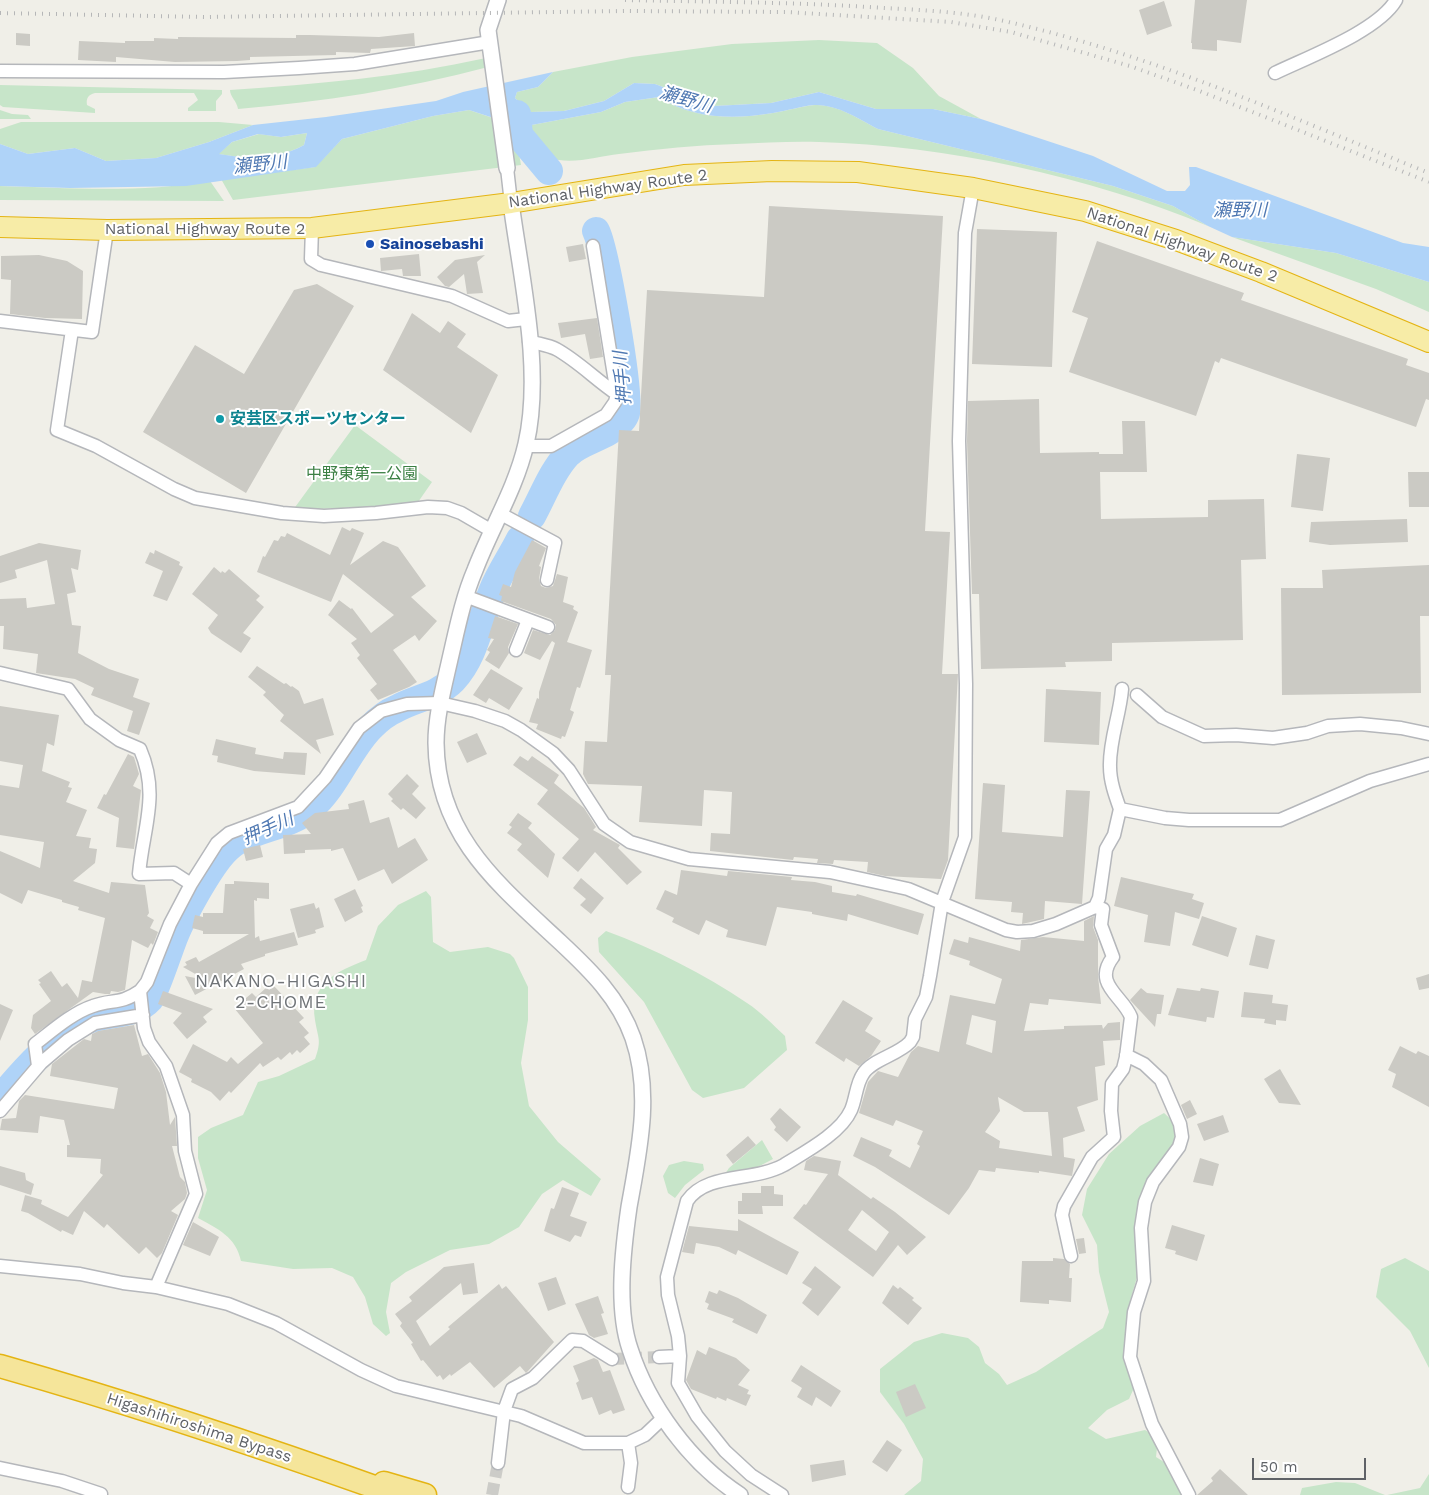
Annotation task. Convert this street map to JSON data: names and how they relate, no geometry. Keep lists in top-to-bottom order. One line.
{"streets":{"highway":["National Highway Route 2","Higashihiroshima Bypass"]},"districts":["NAKANO-HIGASHI 2-CHOME"],"water":["瀬野川","押手川"],"parks":["中野東第一公園"],"places":["Sainosebashi","安芸区スポーツセンター"],"scale_bar":"50 m"}
